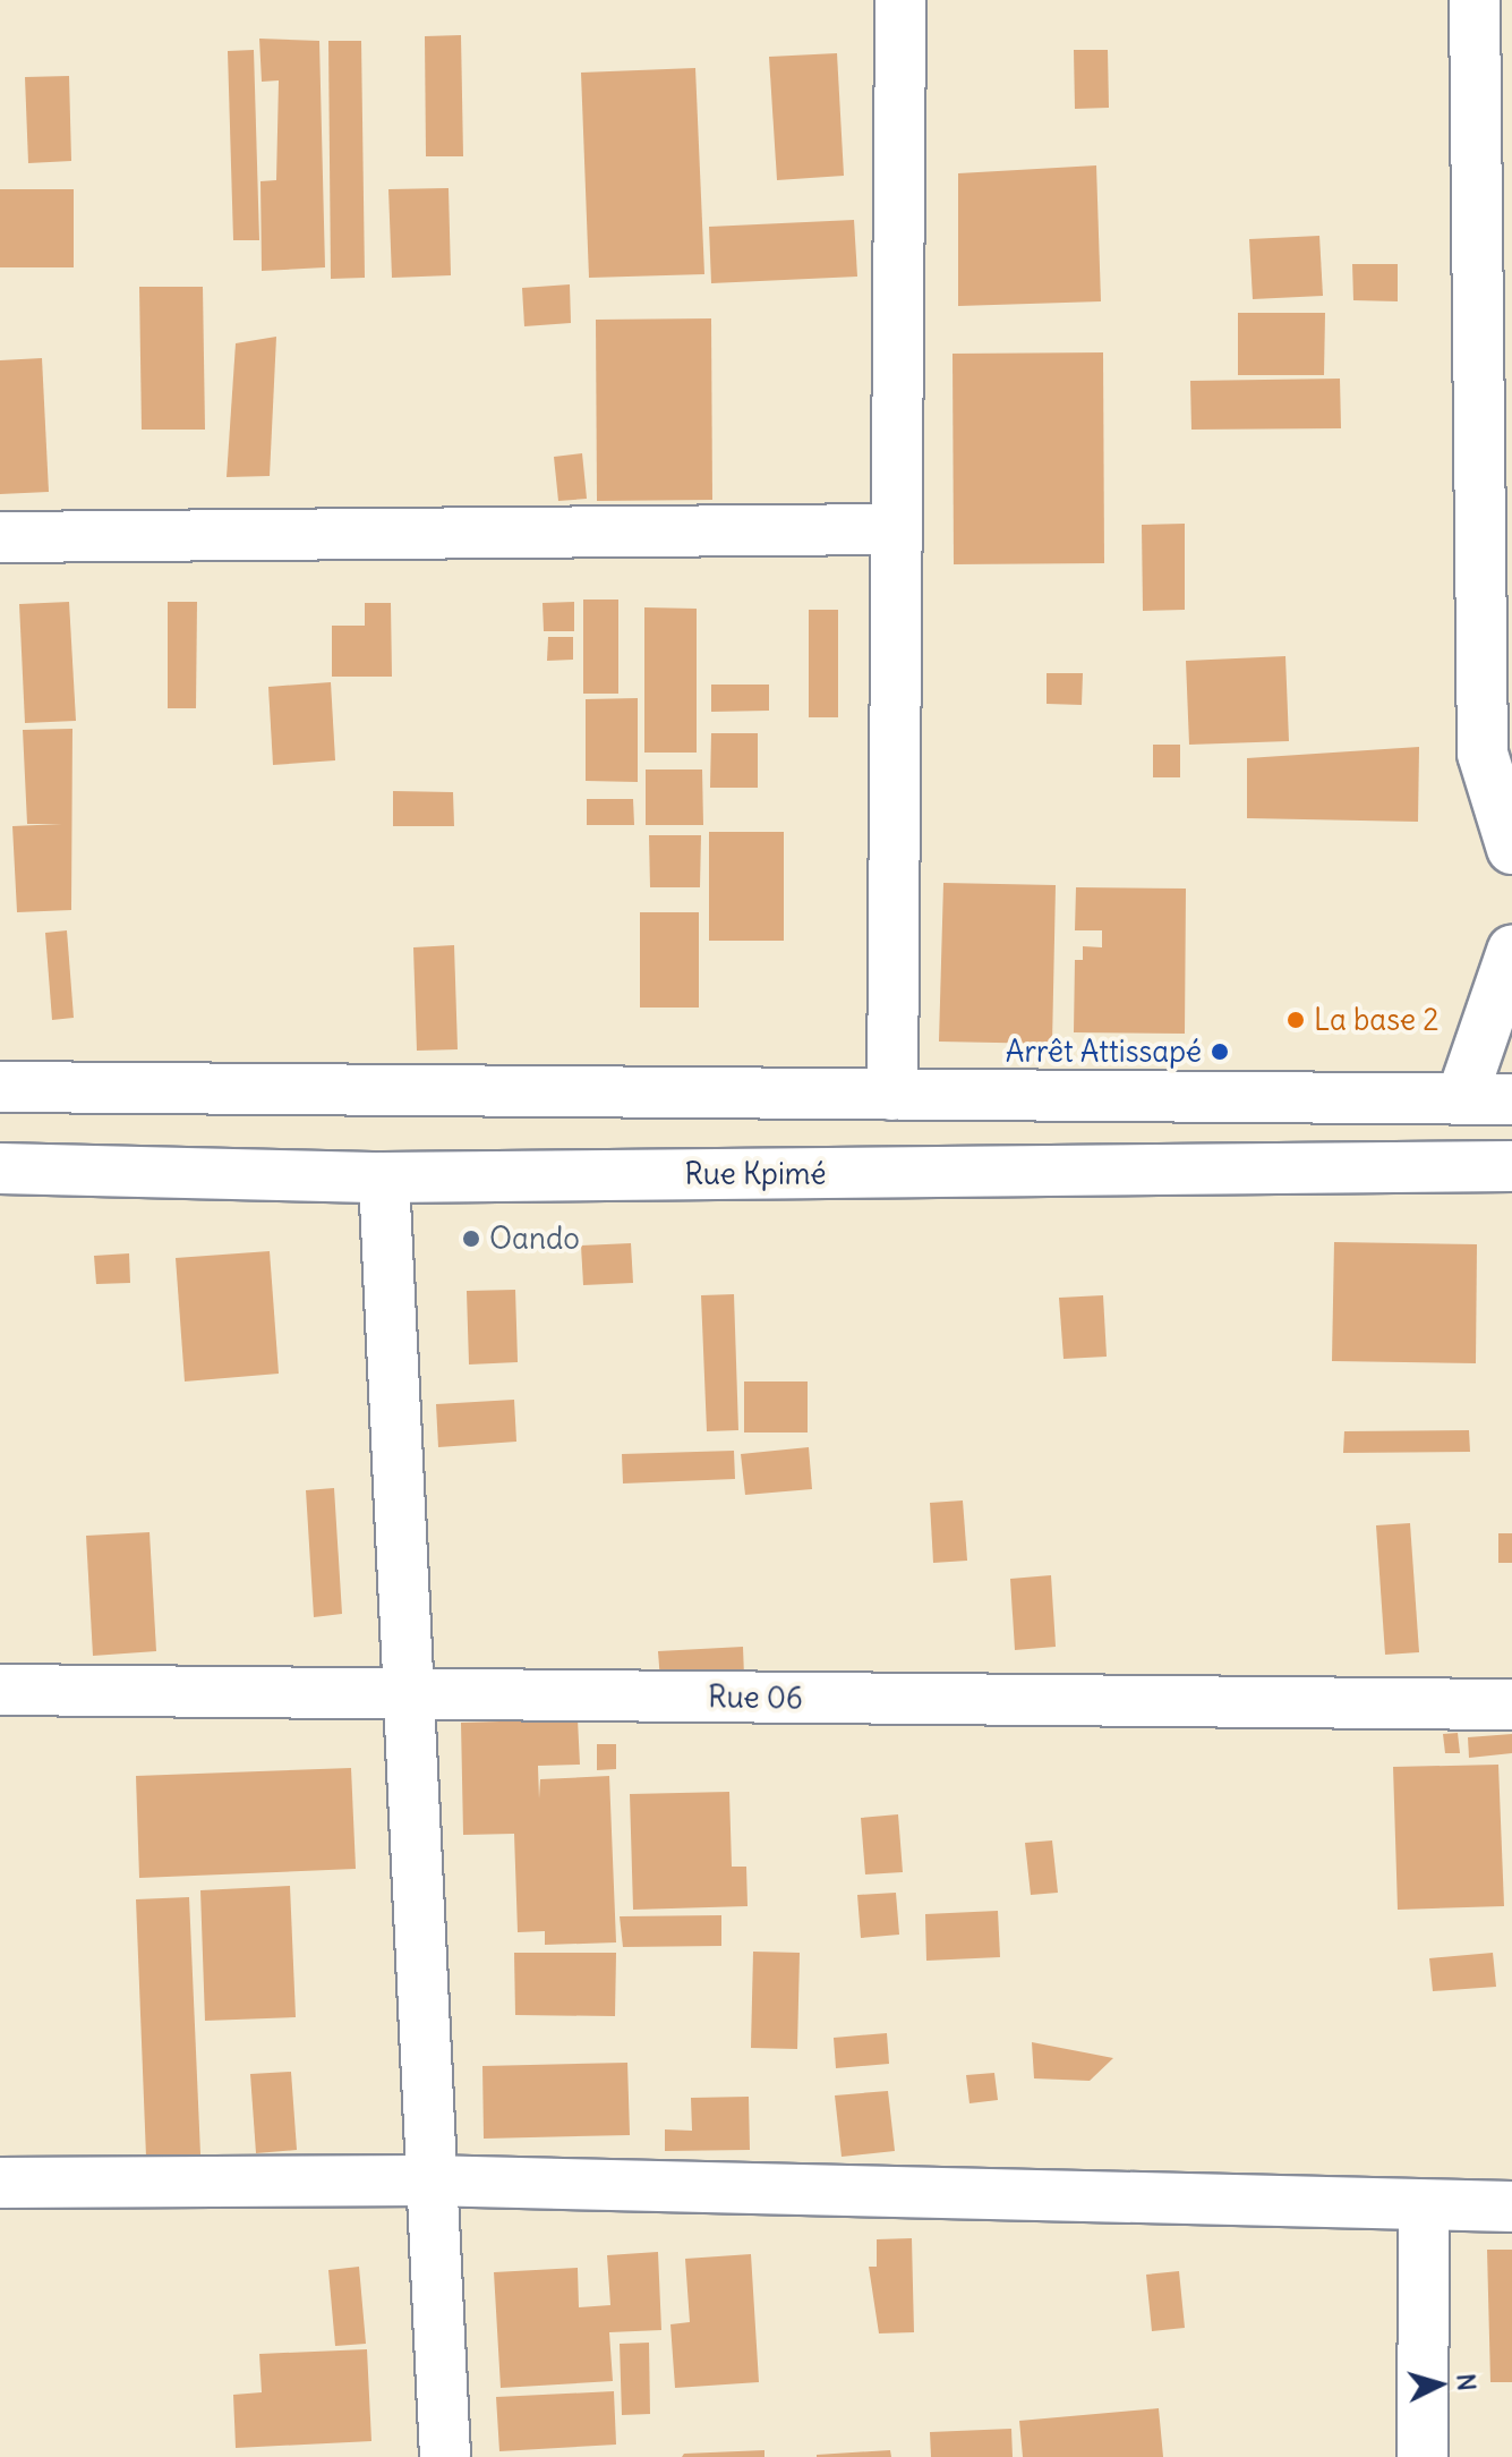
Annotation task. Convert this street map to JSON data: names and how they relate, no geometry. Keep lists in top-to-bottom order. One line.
{"streets":{"street":["Rue Kpimé","Rue 06"]},"places":["La base 2","Arrêt Attissapé","Oando"],"north":"right"}
